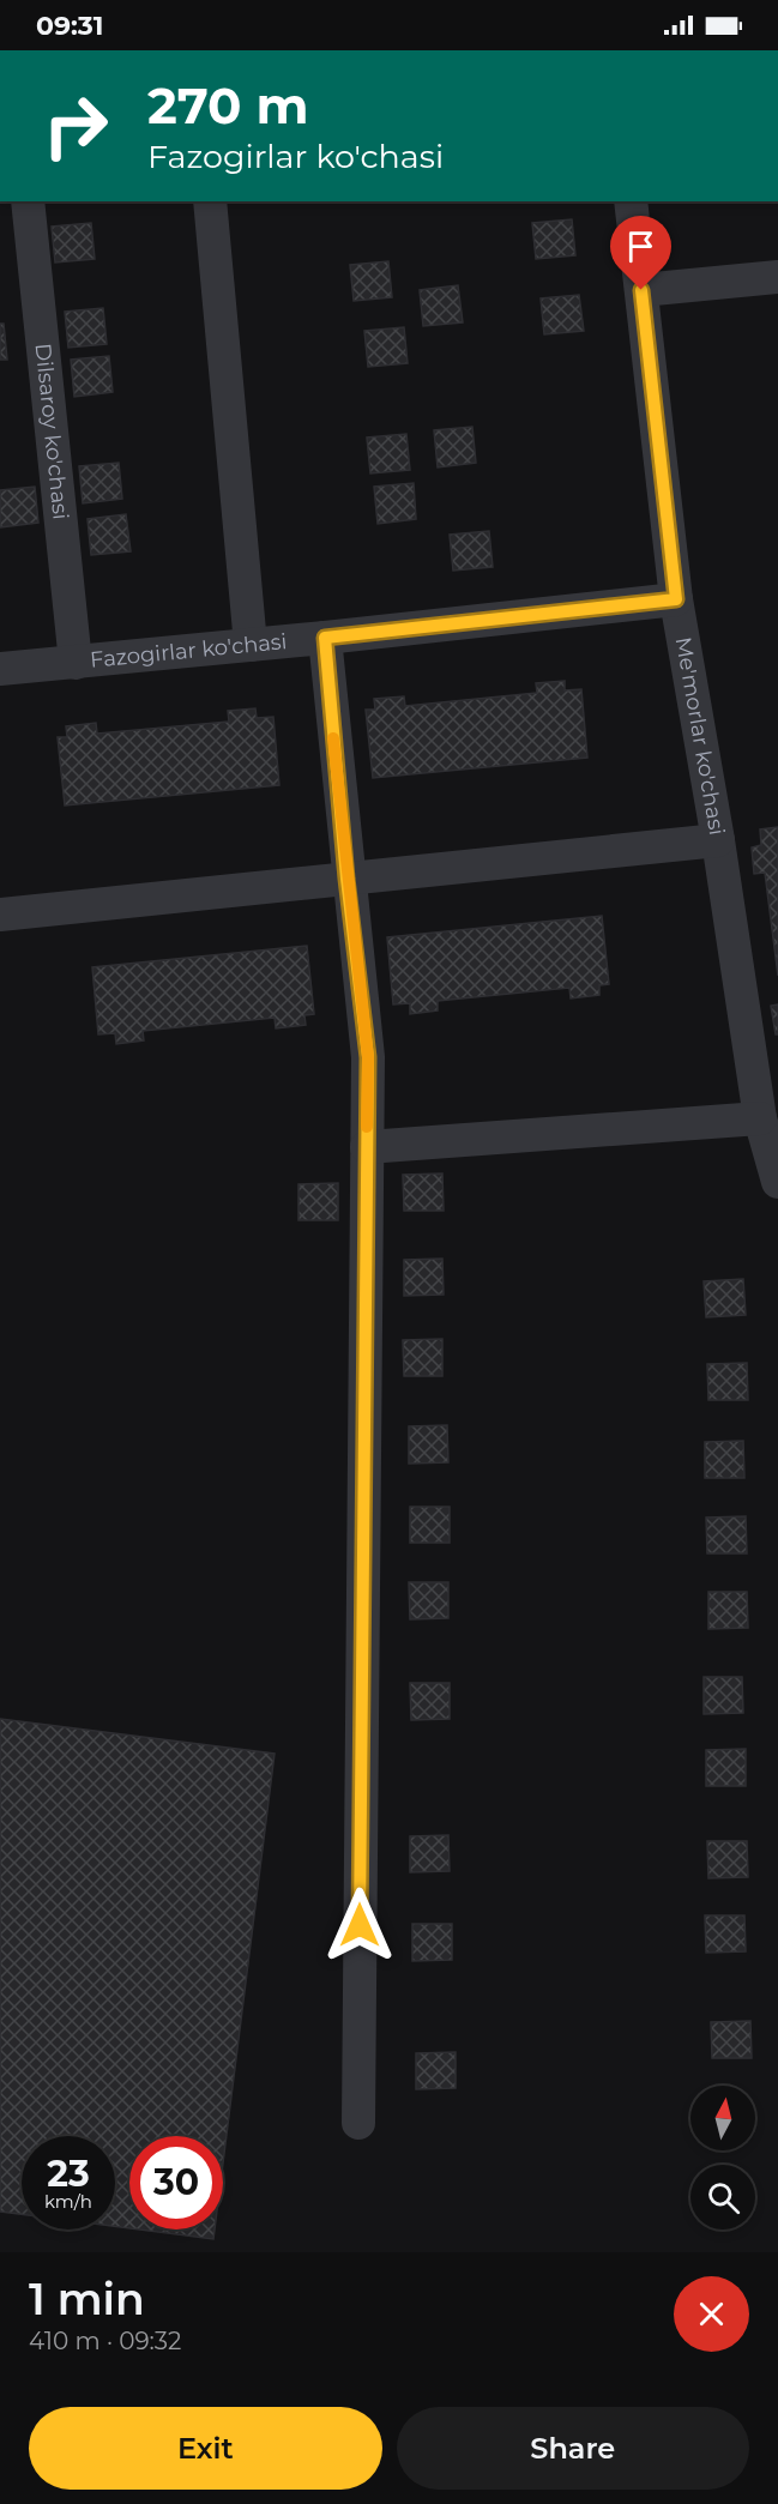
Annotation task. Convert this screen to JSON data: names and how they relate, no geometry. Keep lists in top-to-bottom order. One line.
{"streets":{"street":["Dilsaroy ko'chasi","Fazogirlar ko'chasi","Me'morlar ko'chasi"]},"crossings":[["Dilsaroy ko'chasi","Fazogirlar ko'chasi"],["Fazogirlar ko'chasi","Me'morlar ko'chasi"]],"north":"top","page":{"status":"09:31","turn":["270 m","Fazogirlar ko'chasi"],"speed":"23 km/h","limit":"30","heading":["1 min","410 m · 09:32"],"buttons":["Exit","Share"]}}
